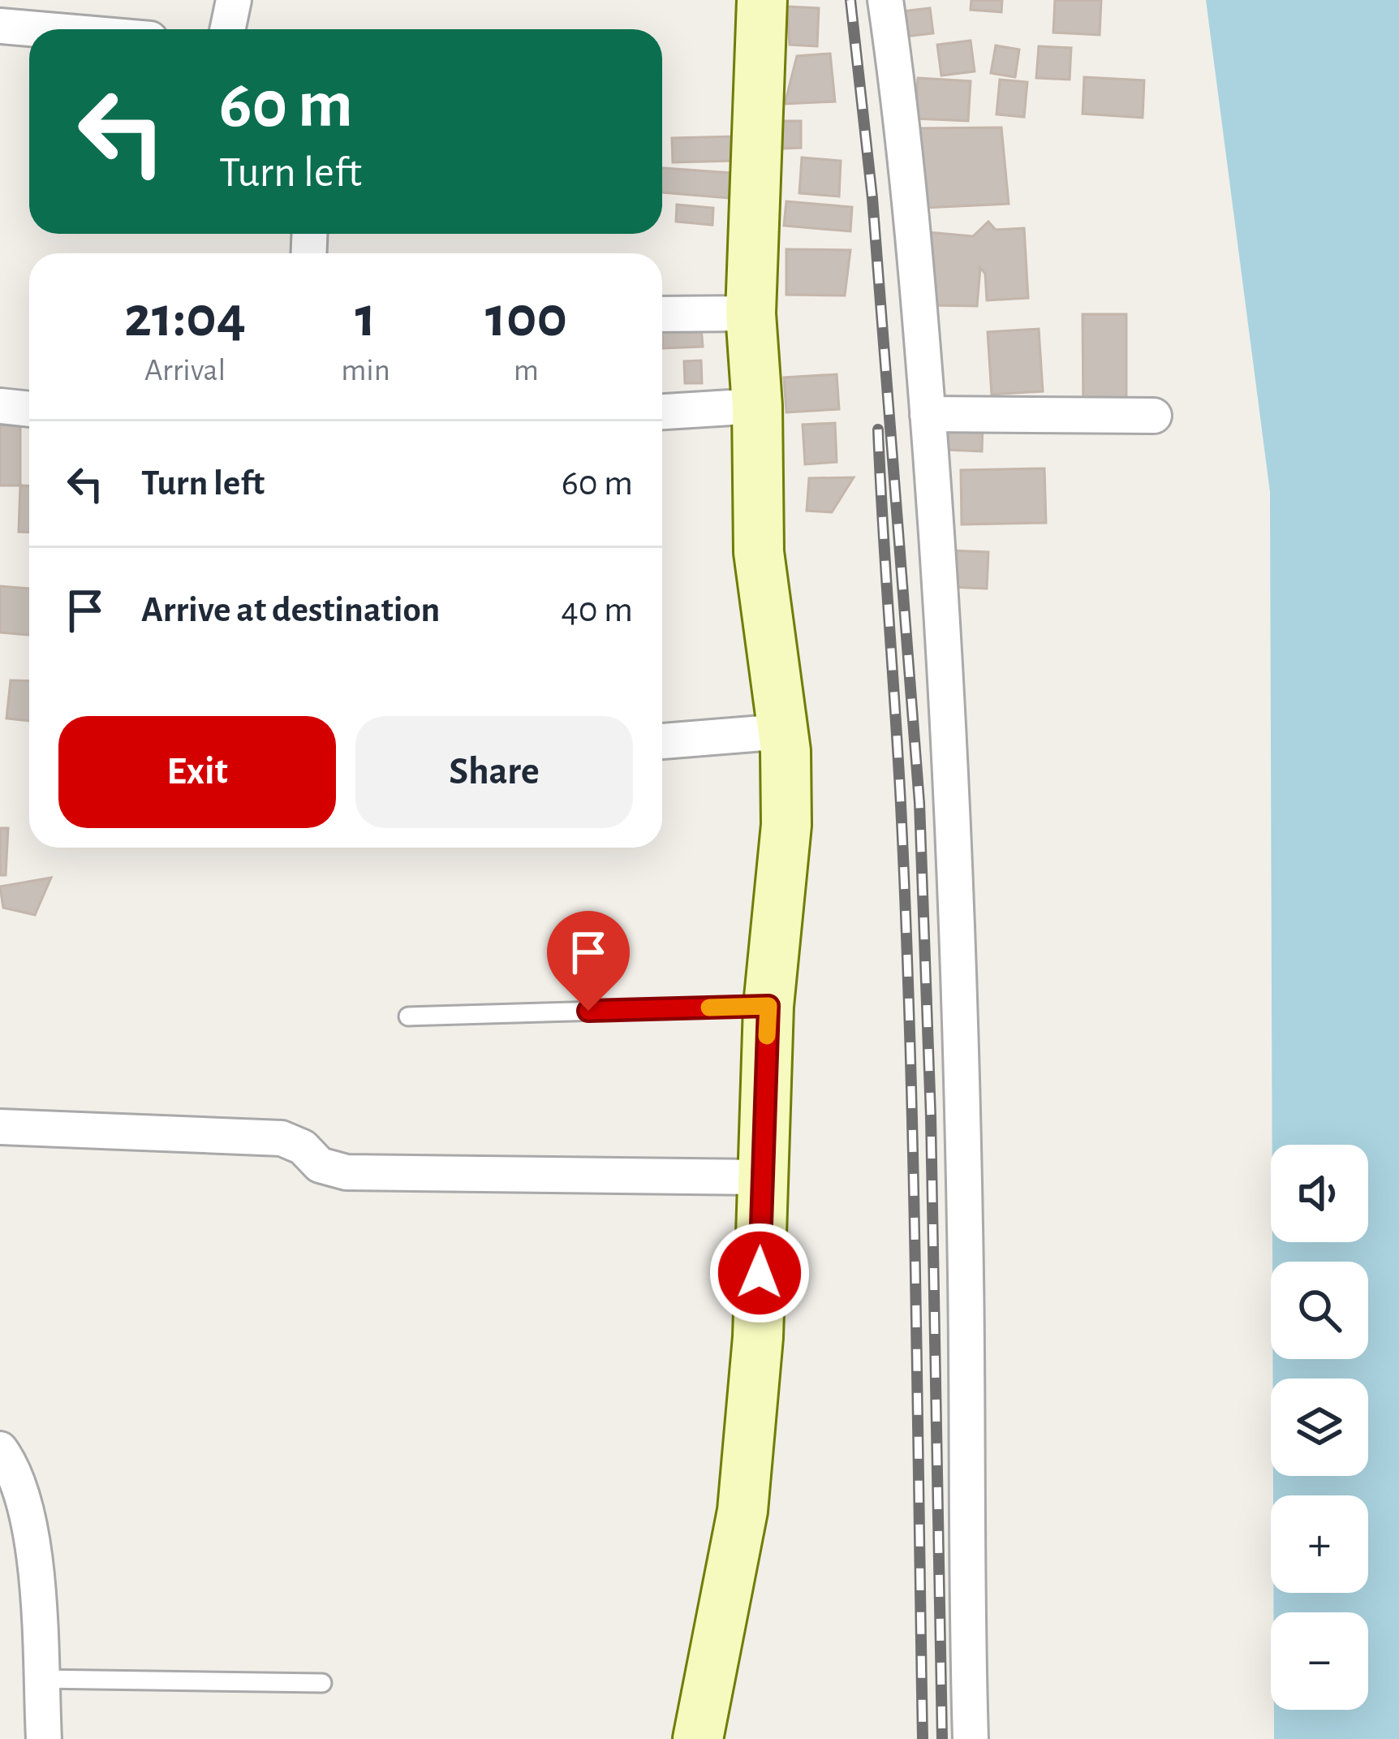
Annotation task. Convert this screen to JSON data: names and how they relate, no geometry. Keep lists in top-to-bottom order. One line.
{"page":{"turn":["60 m","Turn left"],"eta":["21:04","Arrival","1","min","100","m"],"list":[{"name":"Turn left","value":"60 m"},{"name":"Arrive at destination","value":"40 m"}],"buttons":["Exit","Share"],"map_buttons":["+","−"]}}
